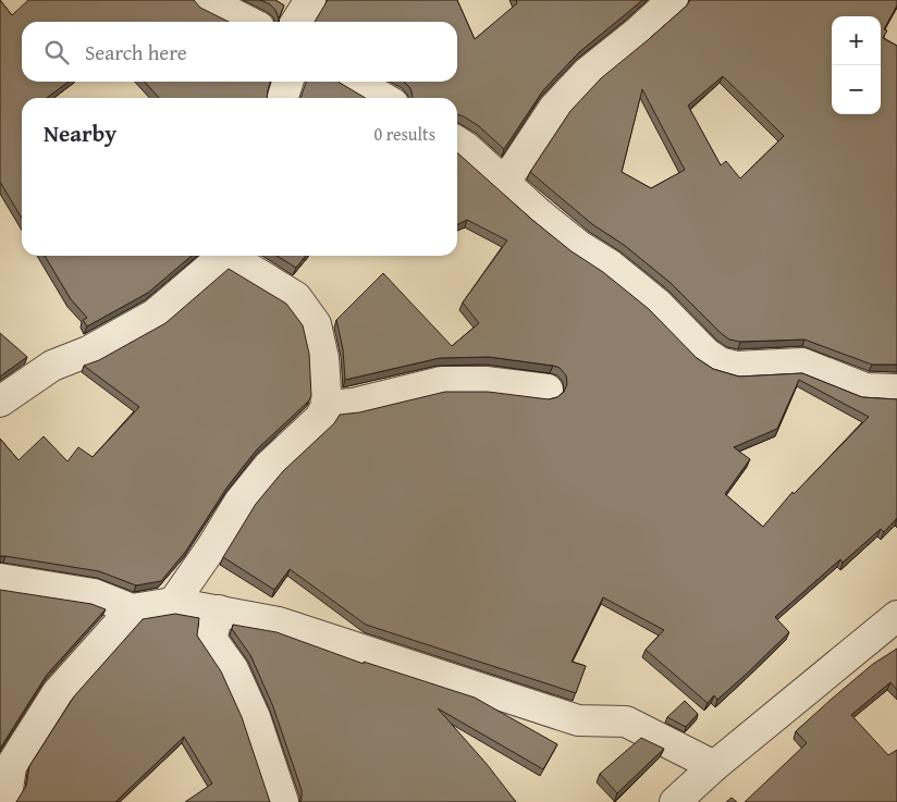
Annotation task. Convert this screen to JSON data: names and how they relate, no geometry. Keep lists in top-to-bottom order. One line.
{"page":{"map_buttons":["+","−"],"search":"Search here","heading":["Nearby","0 results"]}}
